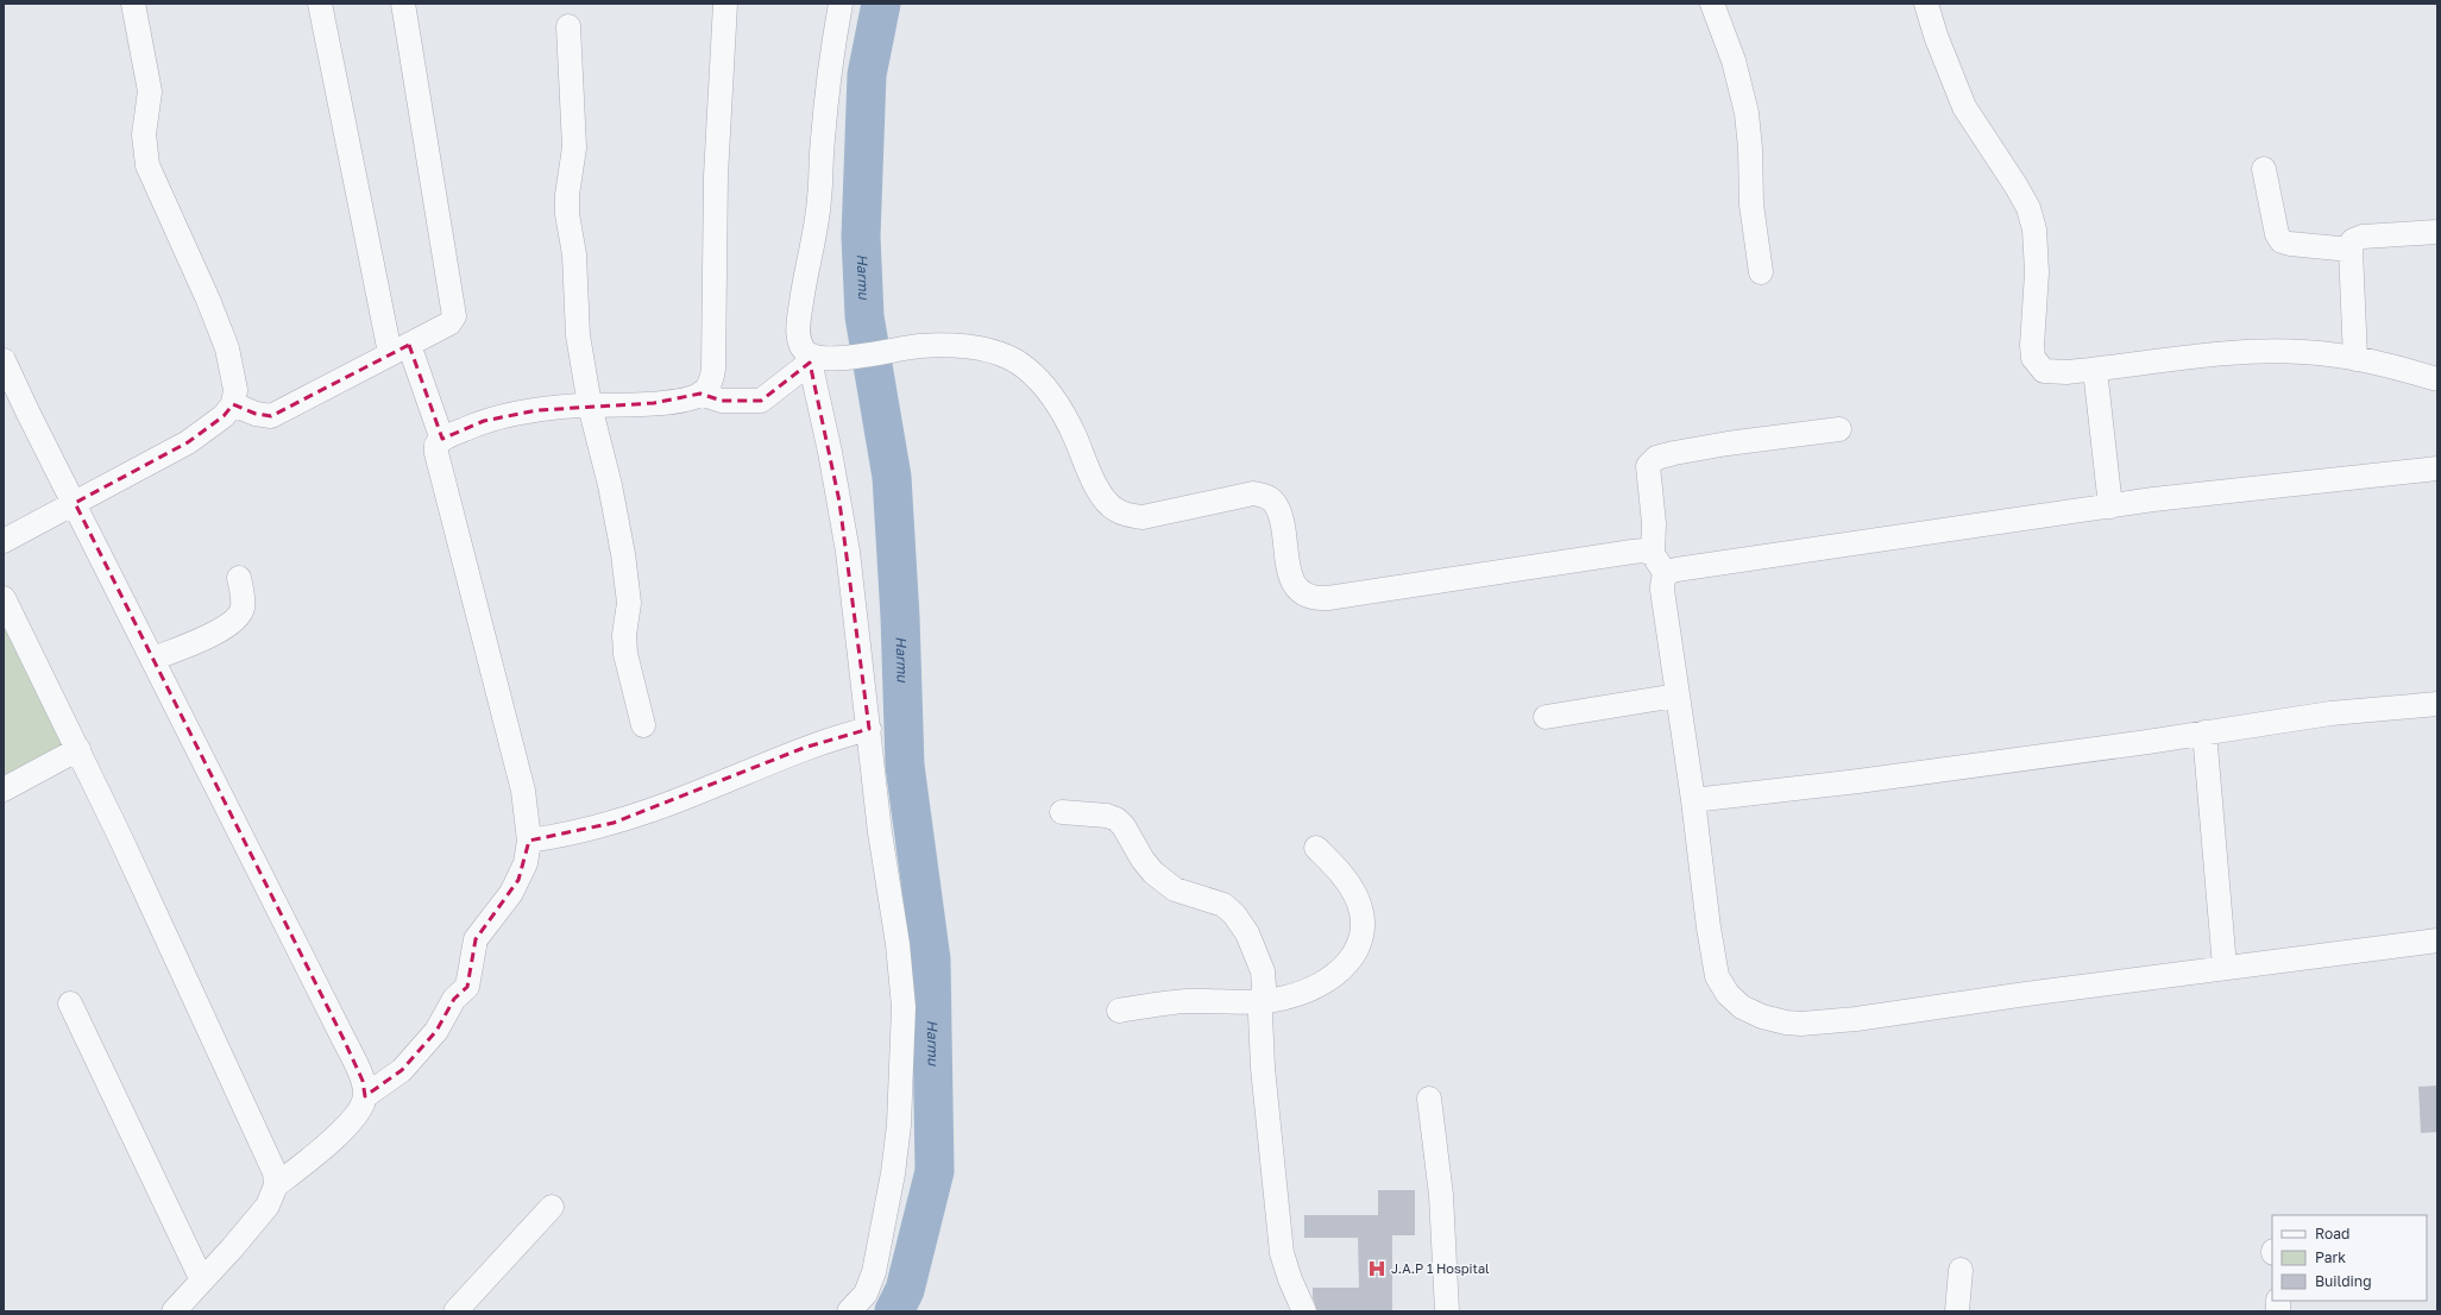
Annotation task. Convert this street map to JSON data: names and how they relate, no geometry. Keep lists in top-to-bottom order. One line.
{"water":["Harmu"],"places":{"hospital":["J.A.P 1 Hospital"]},"legend":["Road","Park","Building"]}
